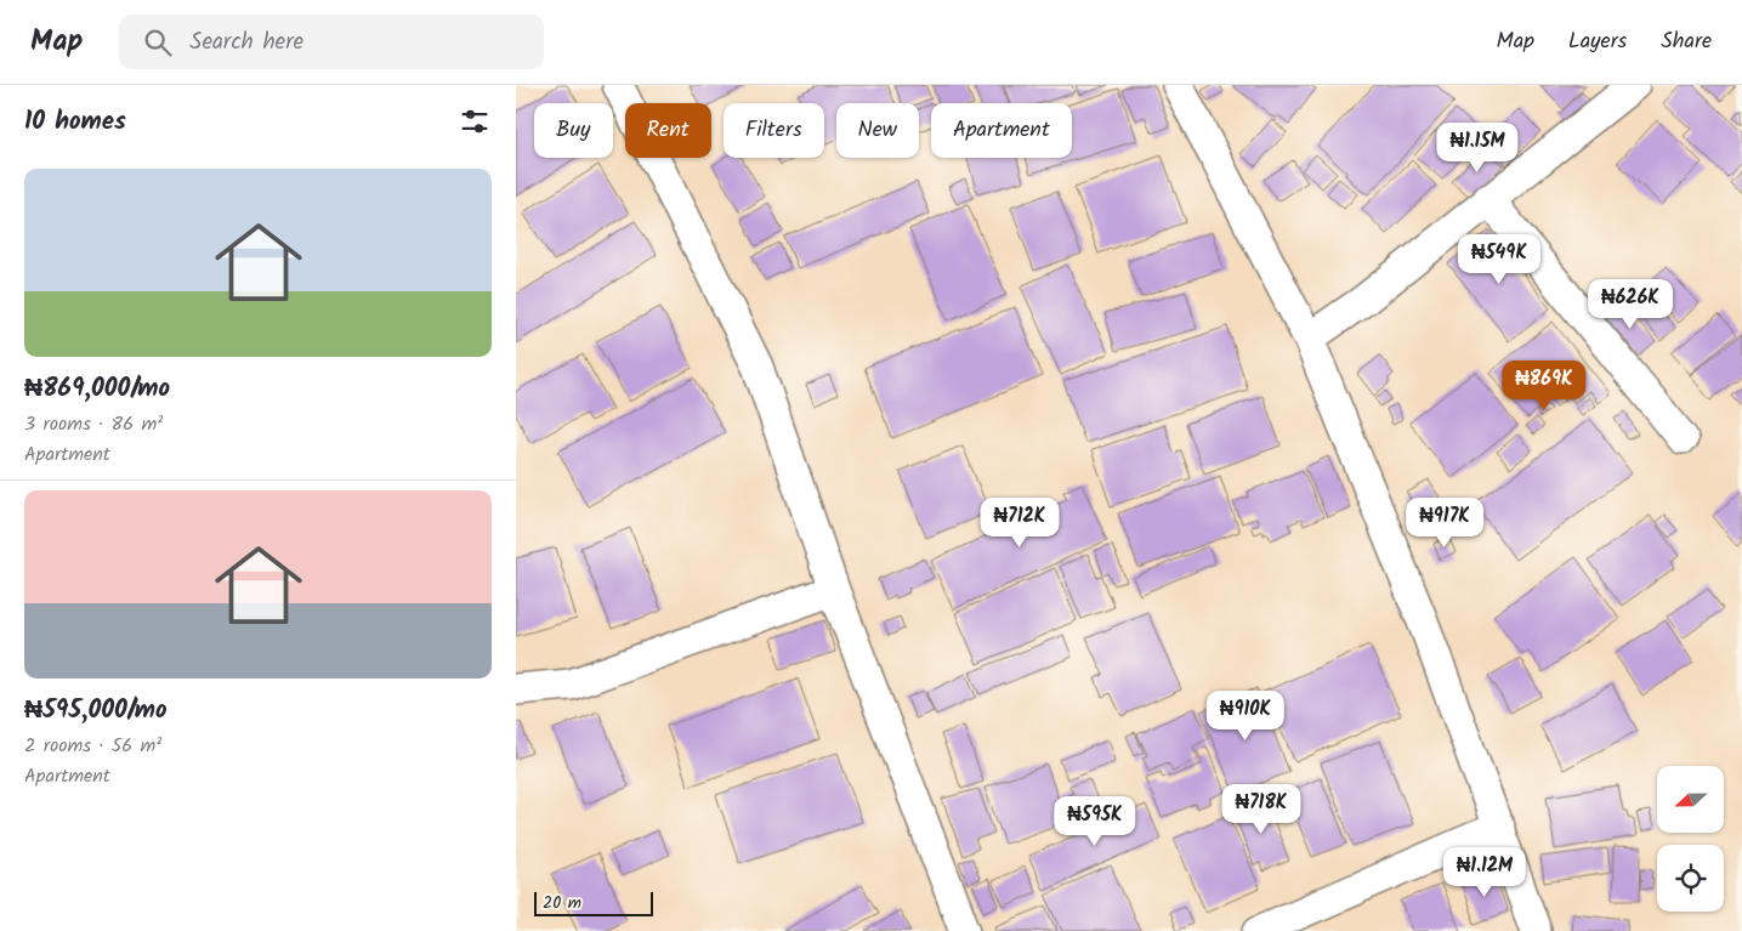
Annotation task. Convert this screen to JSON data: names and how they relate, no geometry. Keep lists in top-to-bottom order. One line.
{"scale_bar":"20 m","north":"left","page":{"header":"Map","search":"Search here","nav":["Map","Layers","Share"],"heading":"10 homes","chip":["Buy","Rent","Filters","New","Apartment"],"price":["₦1.15M","₦549K","₦626K","₦869K","₦712K","₦917K","₦910K","₦718K","₦595K","₦1.12M"],"list":[{"name":"₦869,000/mo","note":"3 rooms · 86 m² · Apartment"},{"name":"₦595,000/mo","note":"2 rooms · 56 m² · Apartment"}],"scale":"20 m"}}
